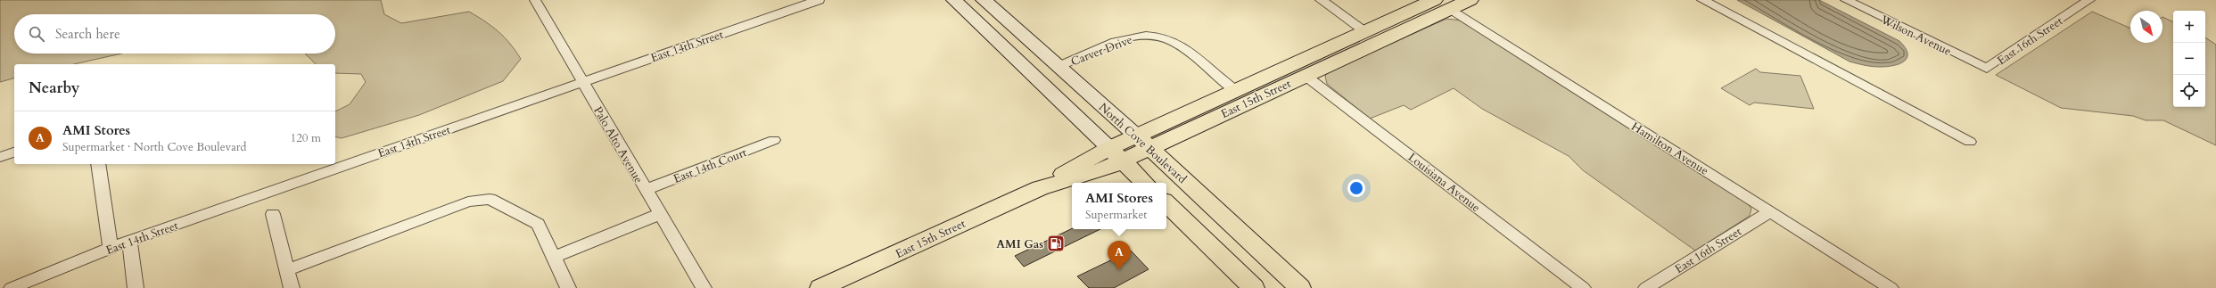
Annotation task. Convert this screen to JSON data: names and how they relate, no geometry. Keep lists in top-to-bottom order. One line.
{"streets":{"main road":["East 15th Street","North Cove Boulevard"],"street":["Wilson Avenue","East 16th Street","East 14th Street","Carver Drive","Palo Alto Avenue","Hamilton Avenue","East 14th Court","Louisiana Avenue"]},"crossings":[["Wilson Avenue","East 16th Street"],["East 16th Street","Hamilton Avenue"],["East 14th Street","Palo Alto Avenue"],["Carver Drive","East 15th Street"],["Carver Drive","North Cove Boulevard"],["East 15th Street","North Cove Boulevard"],["East 15th Street","Hamilton Avenue"],["East 15th Street","Louisiana Avenue"],["Palo Alto Avenue","East 14th Court"]],"places":{"fuel station":["AMI Gas"]},"north":"bottom right","page":{"map_buttons":["+","−"],"search":"Search here","heading":"Nearby","list":[{"mark":"A","name":"AMI Stores","note":"Supermarket · North Cove Boulevard","value":"120 m"}],"popup":["AMI Stores","Supermarket"],"pins":"A"}}
